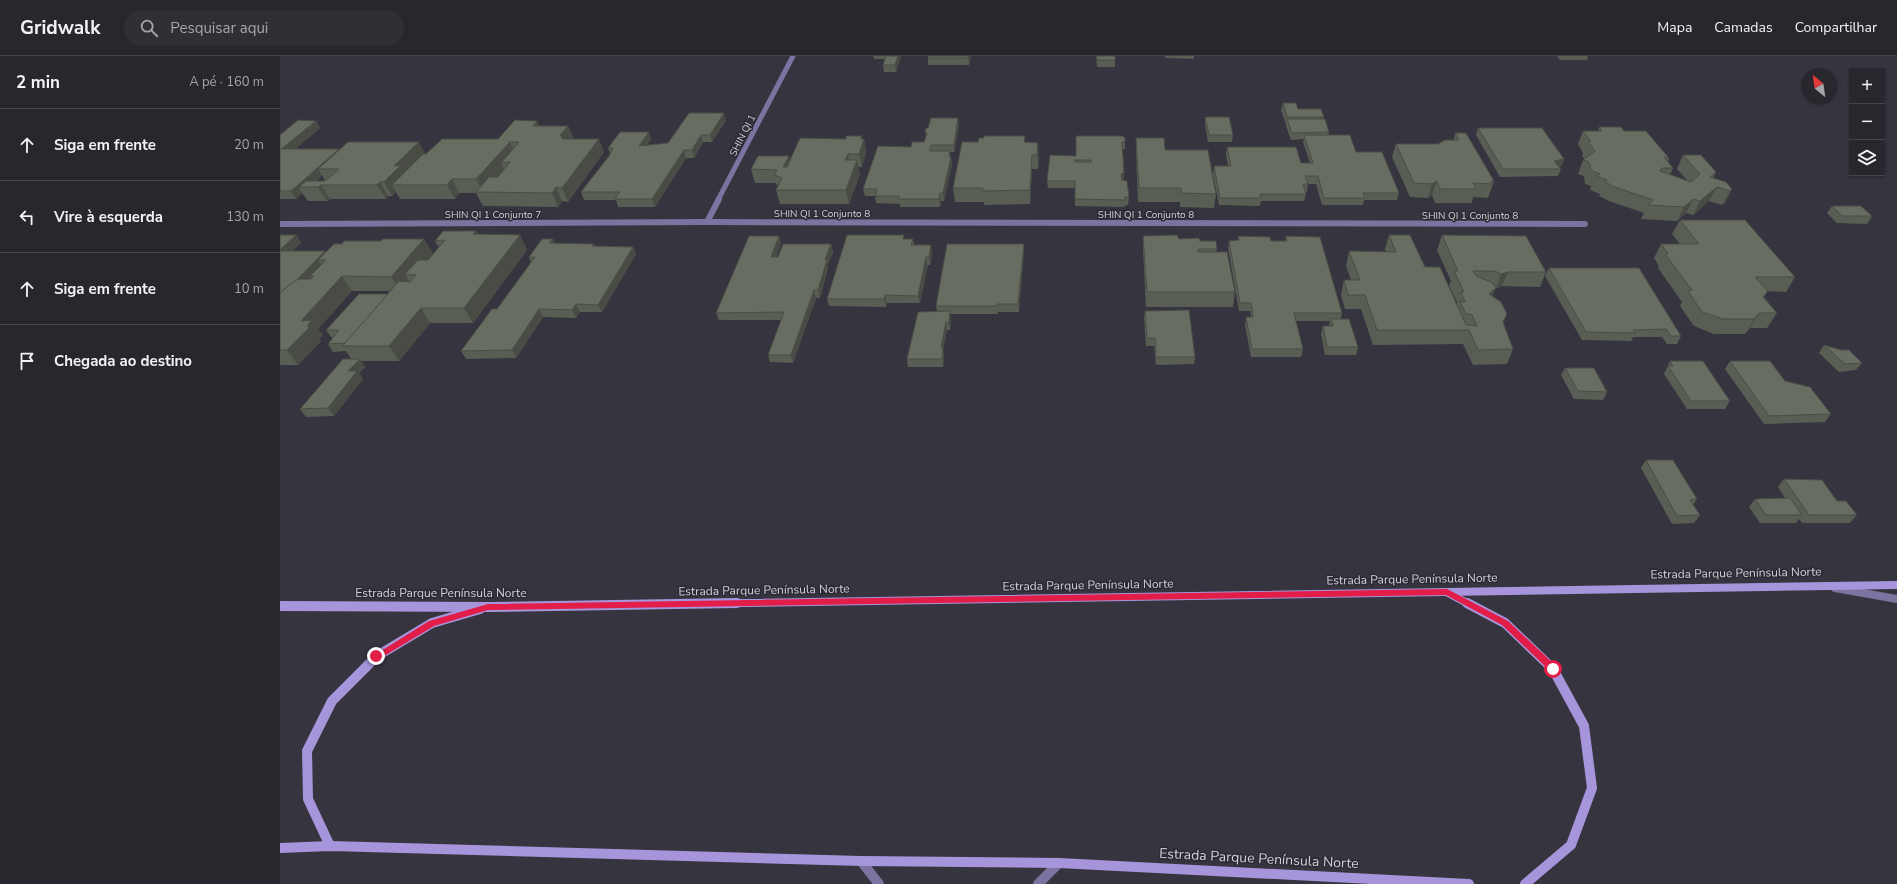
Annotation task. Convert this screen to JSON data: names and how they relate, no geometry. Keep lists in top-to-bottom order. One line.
{"streets":{"main road":["Estrada Parque Península Norte"],"street":["SHIN QI 1","SHIN QI 1 Conjunto 8","SHIN QI 1 Conjunto 7"]},"crossings":[["SHIN QI 1","SHIN QI 1 Conjunto 8"],["SHIN QI 1","SHIN QI 1 Conjunto 7"],["SHIN QI 1 Conjunto 8","SHIN QI 1 Conjunto 7"]],"north":"top left","page":{"header":"Gridwalk","search":"Pesquisar aqui","nav":["Mapa","Camadas","Compartilhar"],"heading":["2 min","A pé · 160 m"],"map_buttons":["+","−"],"list":[["Siga em frente","20 m"],["Vire à esquerda","130 m"],["Siga em frente","10 m"],"Chegada ao destino"]}}
